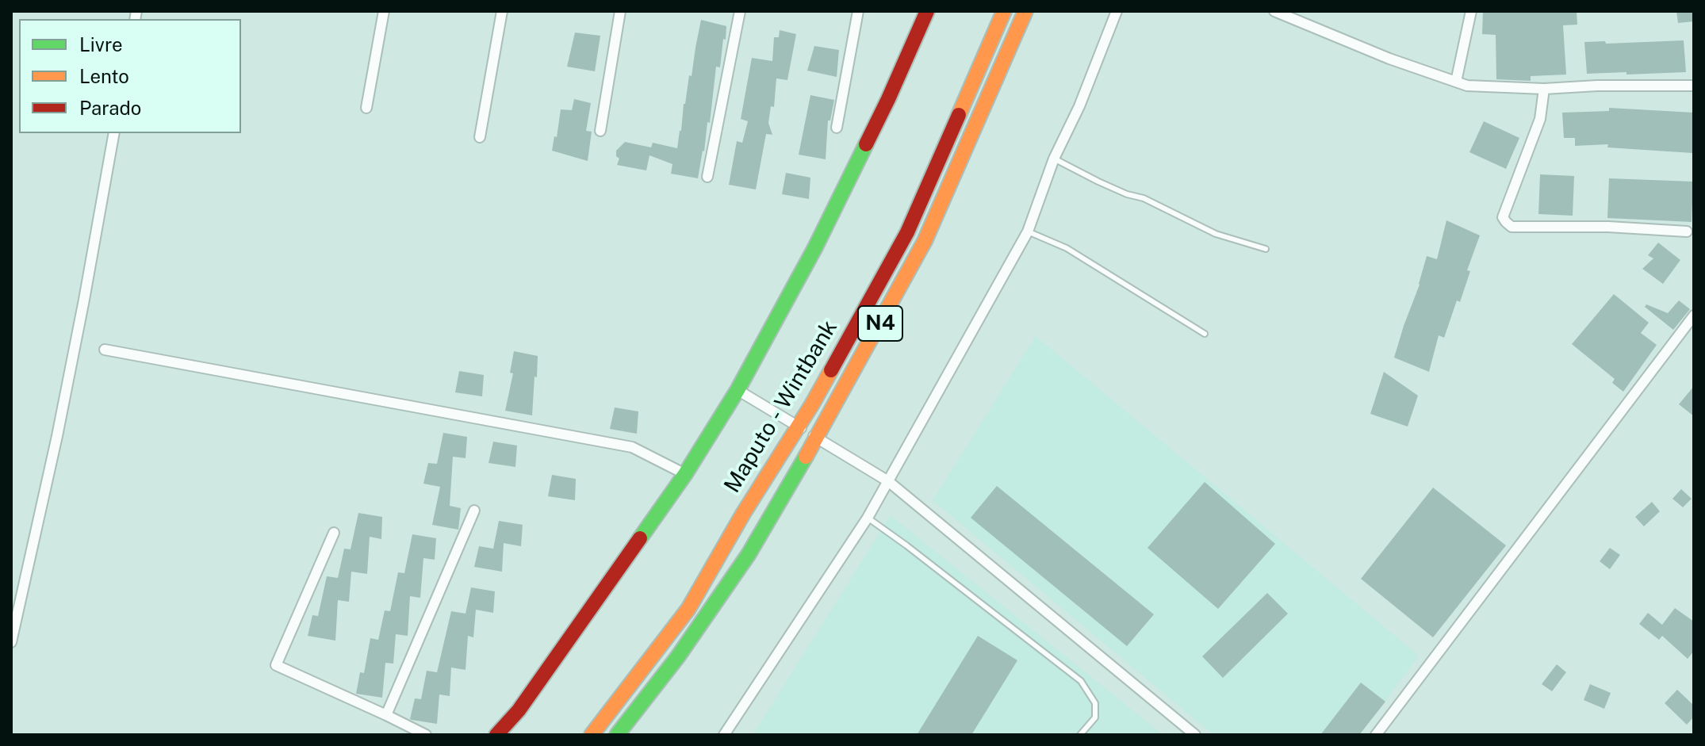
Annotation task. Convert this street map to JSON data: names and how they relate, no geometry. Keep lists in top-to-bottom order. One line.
{"streets":{"main road":["N4","Maputo - Wintbank"]},"legend":["Livre","Lento","Parado"]}
